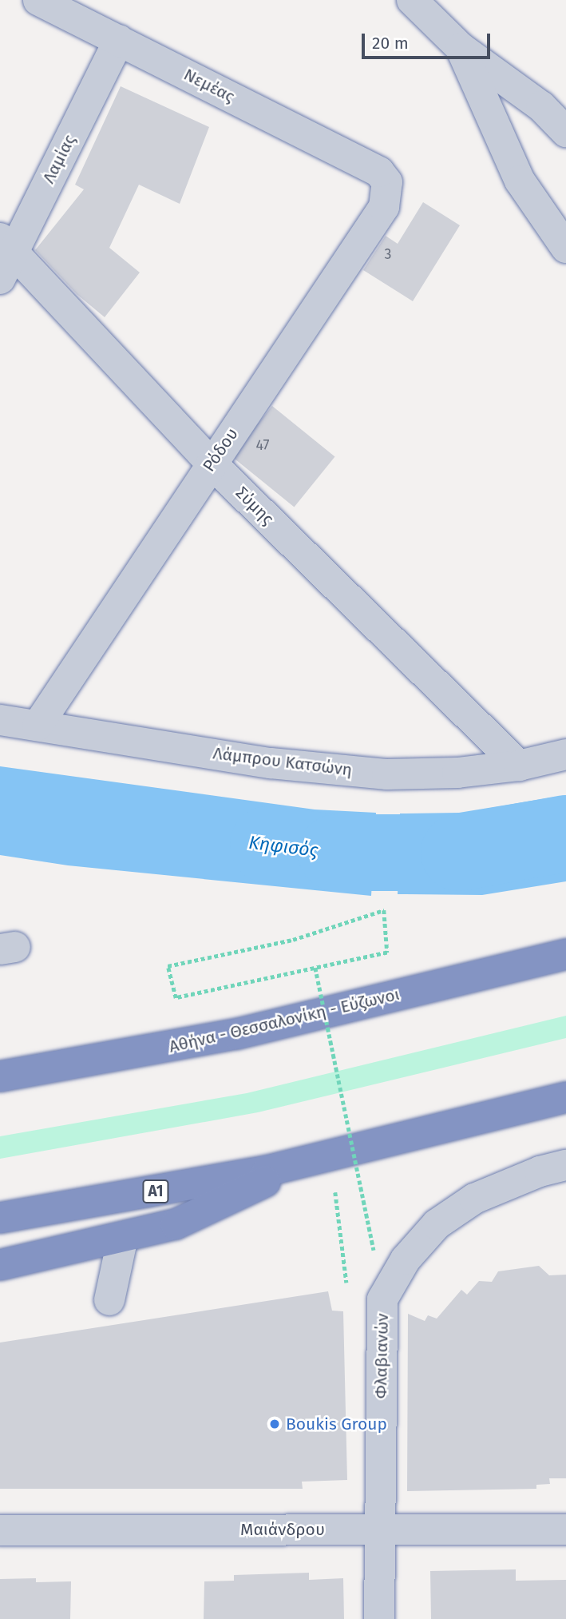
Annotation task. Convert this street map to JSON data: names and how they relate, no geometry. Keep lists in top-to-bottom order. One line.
{"streets":{"highway":["Αθήνα - Θεσσαλονίκη - Εύζωνοι","Α1"],"street":["Νεμέας","Λαμίας","Ρόδου","Σύμης","Λάμπρου Κατσώνη","Φλαβιανών","Μαιάνδρου"]},"crossings":[["Νεμέας","Λαμίας"],["Νεμέας","Ρόδου"],["Λαμίας","Σύμης"],["Ρόδου","Σύμης"],["Ρόδου","Λάμπρου Κατσώνη"],["Σύμης","Λάμπρου Κατσώνη"],["Φλαβιανών","Μαιάνδρου"]],"water":["Κηφισός"],"places":["Boukis Group"],"house_numbers":["3","47"],"scale_bar":"20 m"}
